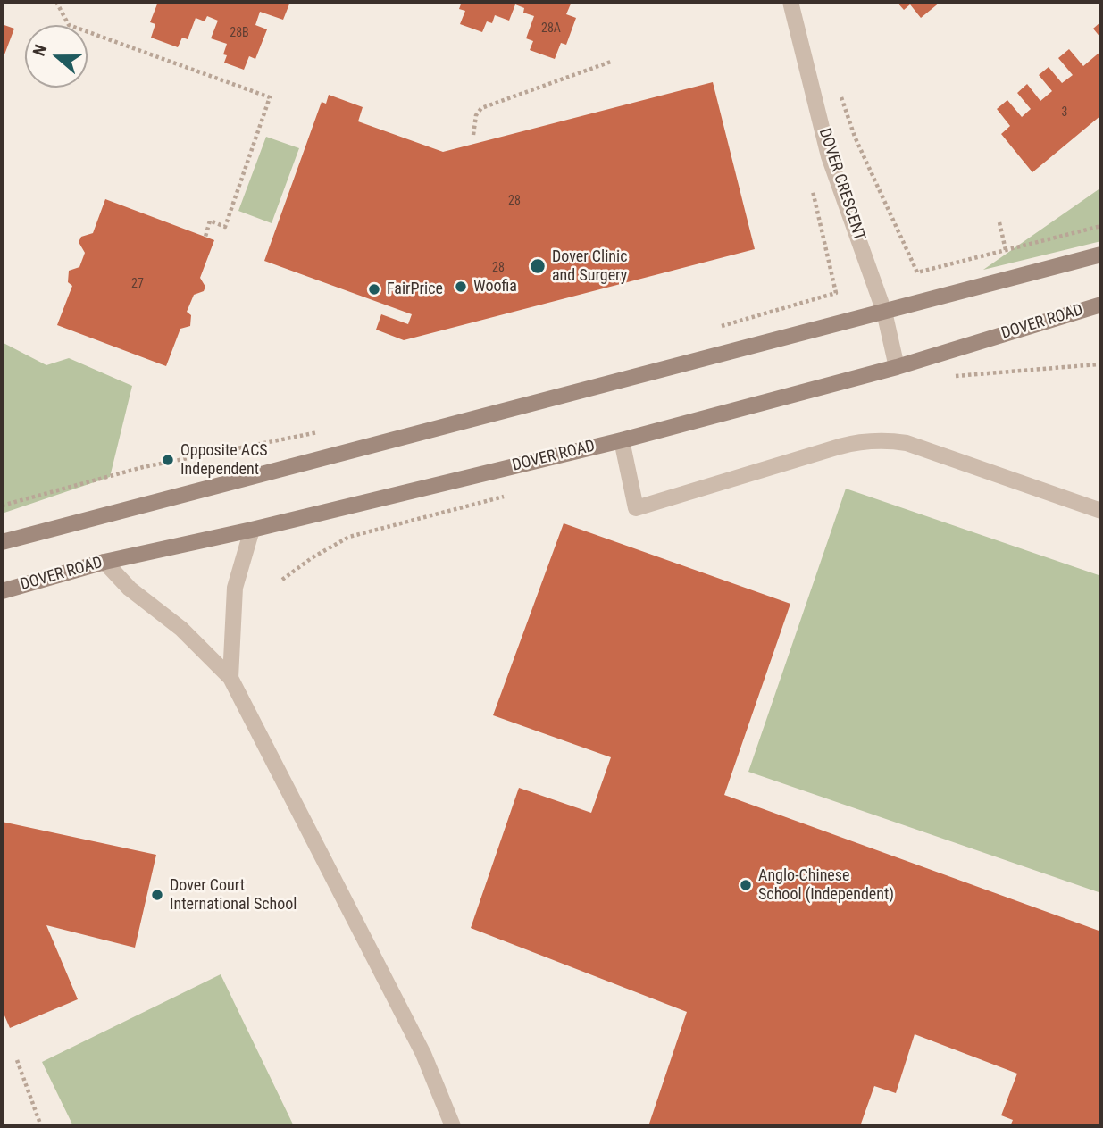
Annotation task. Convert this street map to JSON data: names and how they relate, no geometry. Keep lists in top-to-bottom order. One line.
{"streets":{"street":["DOVER CRESCENT","DOVER ROAD"]},"crossings":[["DOVER CRESCENT","DOVER ROAD"]],"places":["Dover Clinic and Surgery","Woofia","FairPrice","Opposite ACS Independent","Anglo-Chinese School (Independent)","Dover Court International School"],"house_numbers":["28A","28B","3","28","28","27"],"north":"left"}
